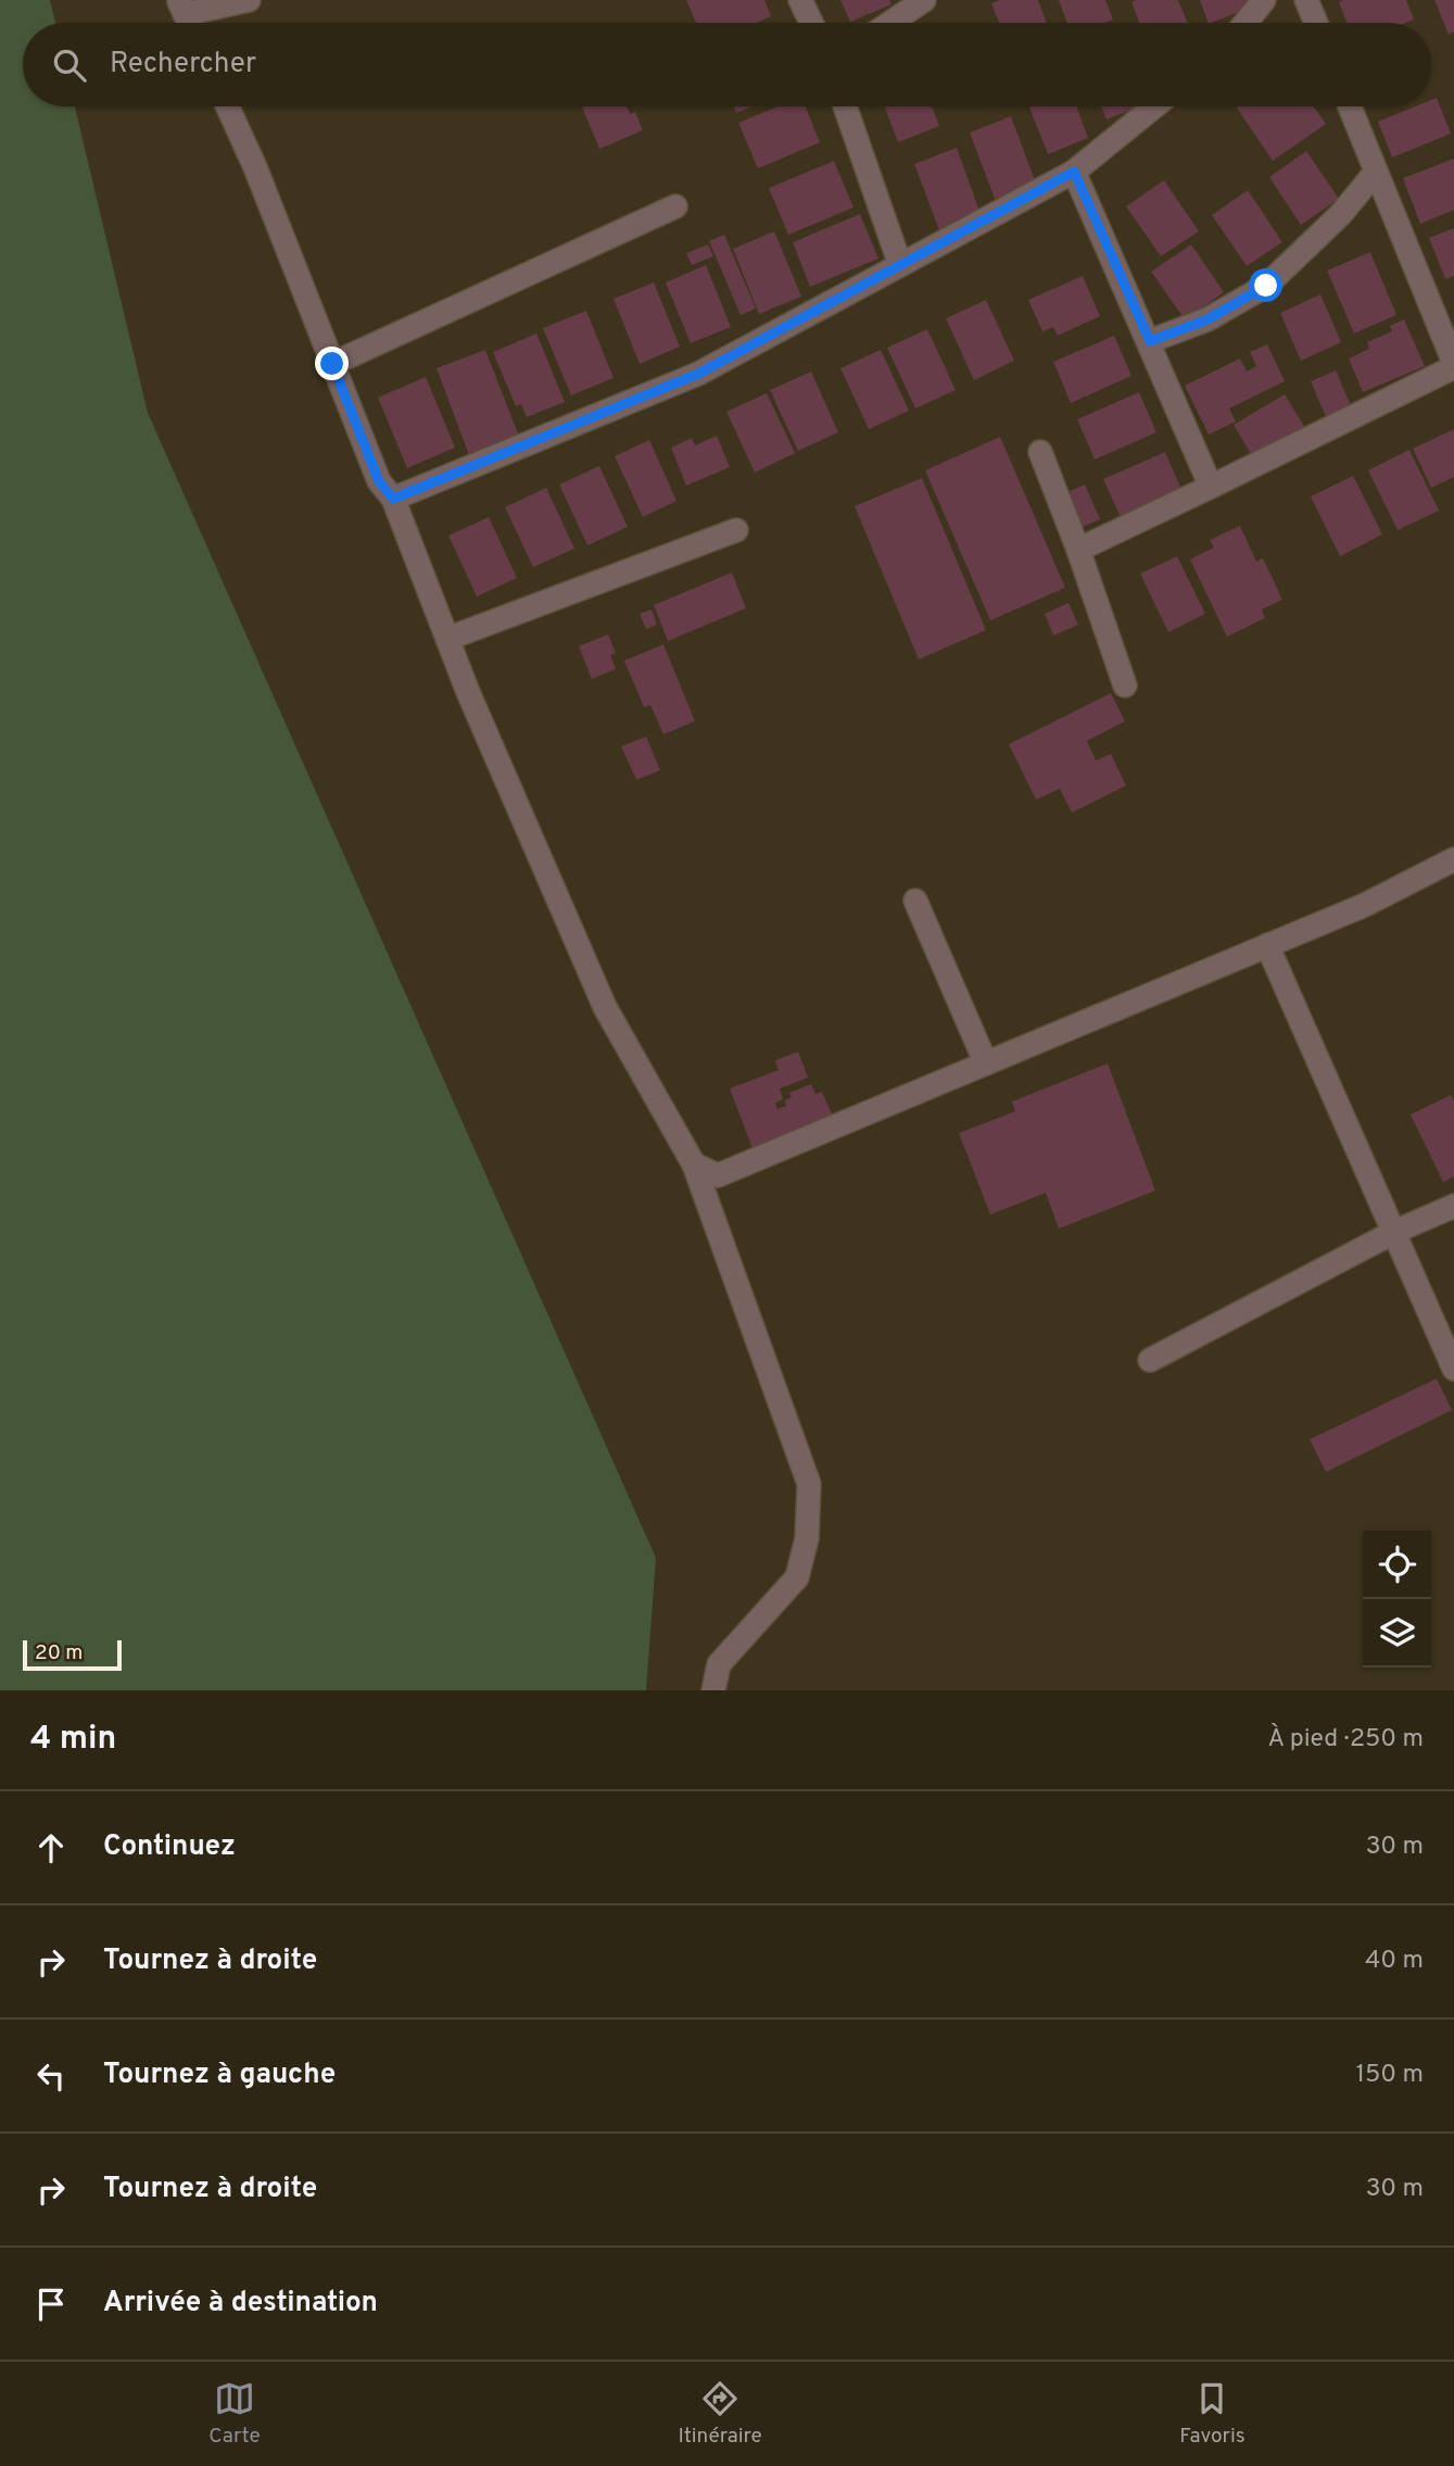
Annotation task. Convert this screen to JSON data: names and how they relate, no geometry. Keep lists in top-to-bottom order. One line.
{"scale_bar":"20 m","page":{"search":"Rechercher","scale":"20 m","heading":["4 min","À pied · 250 m"],"list":[["Continuez","30 m"],["Tournez à droite","40 m"],["Tournez à gauche","150 m"],["Tournez à droite","30 m"],"Arrivée à destination"],"nav":["Carte","Itinéraire","Favoris"]}}
